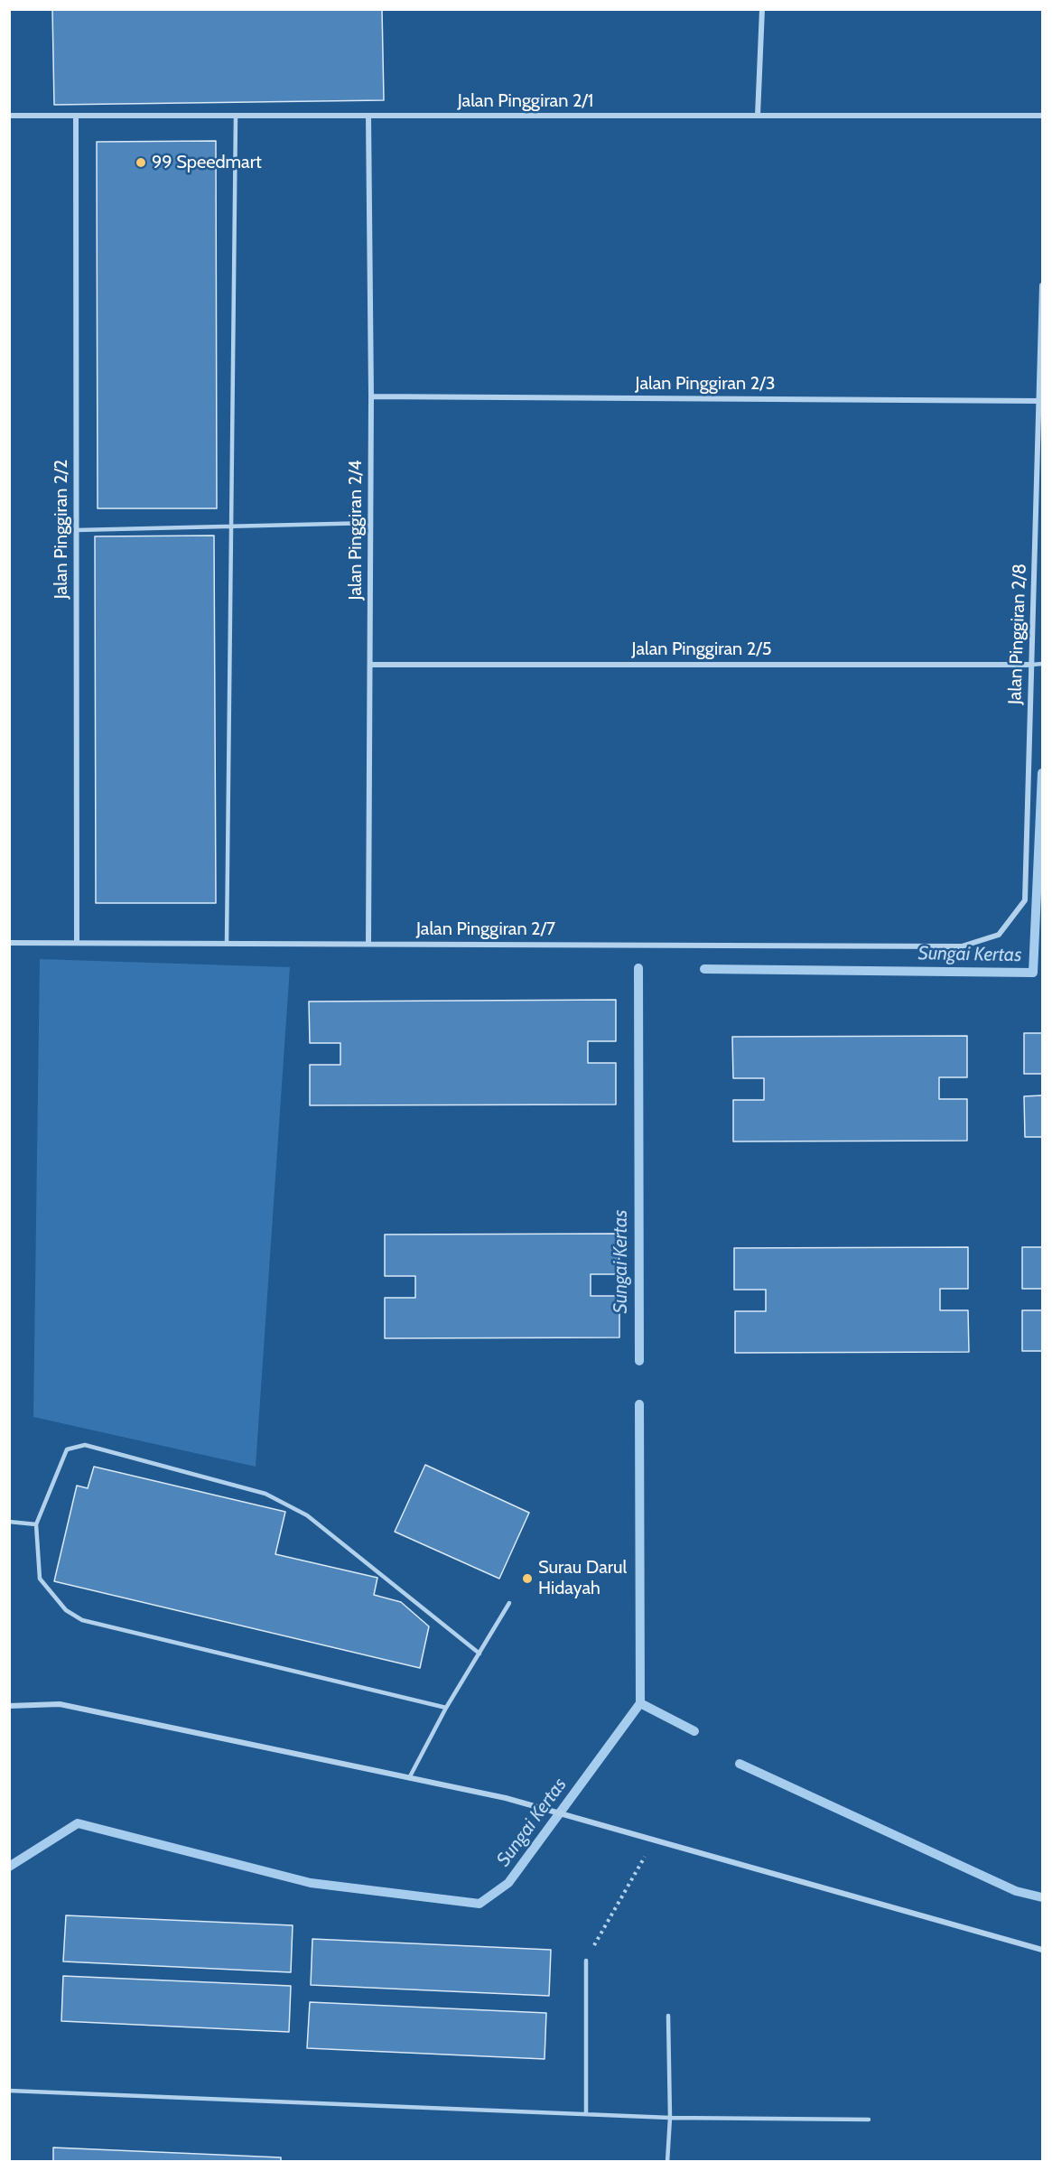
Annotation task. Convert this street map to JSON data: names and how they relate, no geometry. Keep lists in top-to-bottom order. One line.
{"streets":{"street":["Jalan Pinggiran 2/1","Jalan Pinggiran 2/3","Jalan Pinggiran 2/2","Jalan Pinggiran 2/4","Jalan Pinggiran 2/8","Jalan Pinggiran 2/5","Jalan Pinggiran 2/7"]},"crossings":[["Jalan Pinggiran 2/1","Jalan Pinggiran 2/2"],["Jalan Pinggiran 2/1","Jalan Pinggiran 2/4"],["Jalan Pinggiran 2/3","Jalan Pinggiran 2/4"],["Jalan Pinggiran 2/3","Jalan Pinggiran 2/8"],["Jalan Pinggiran 2/2","Jalan Pinggiran 2/7"],["Jalan Pinggiran 2/4","Jalan Pinggiran 2/5"],["Jalan Pinggiran 2/4","Jalan Pinggiran 2/7"],["Jalan Pinggiran 2/8","Jalan Pinggiran 2/5"],["Jalan Pinggiran 2/8","Jalan Pinggiran 2/7"]],"water":["Sungai Kertas"],"places":["99 Speedmart","Surau Darul Hidayah"]}
